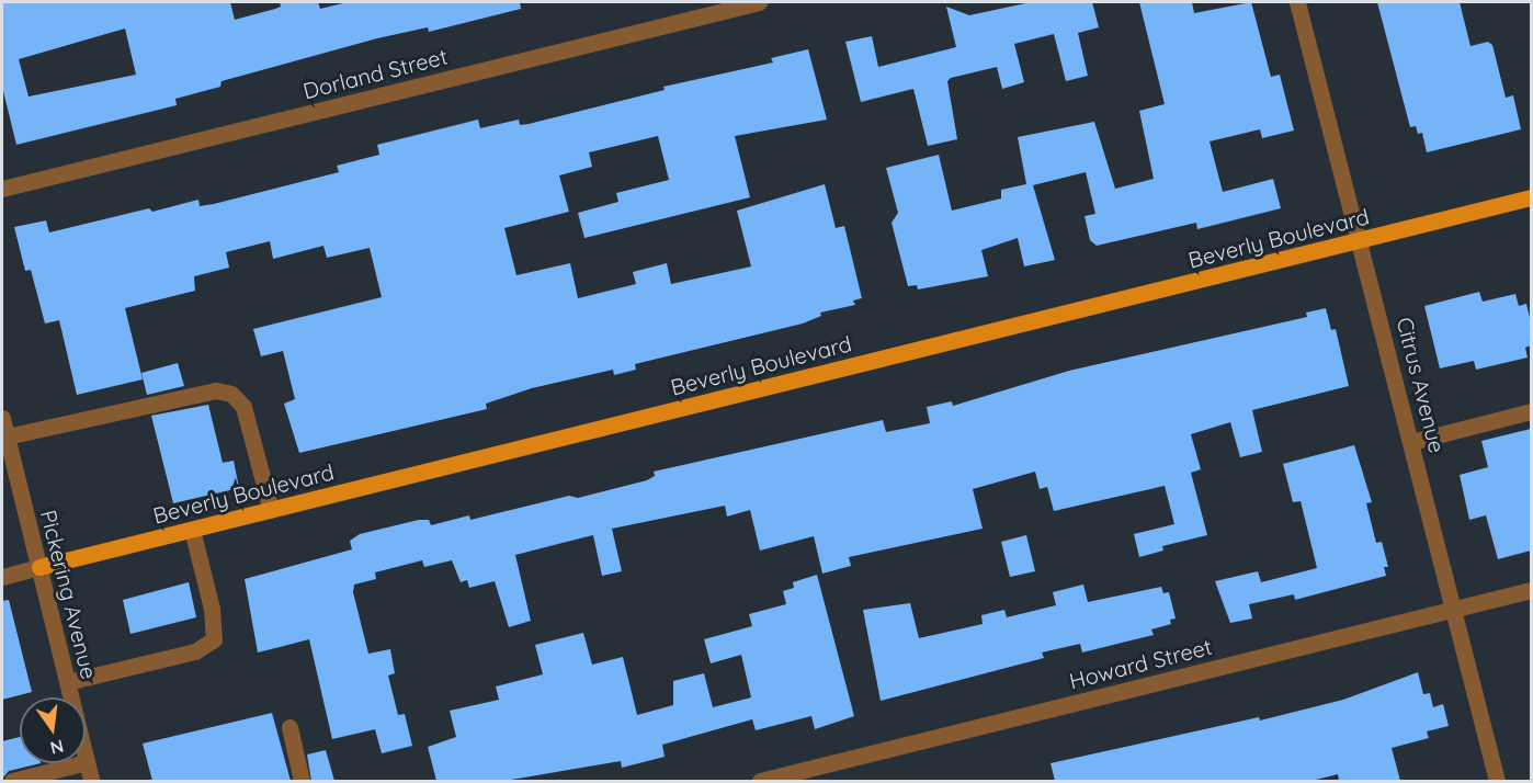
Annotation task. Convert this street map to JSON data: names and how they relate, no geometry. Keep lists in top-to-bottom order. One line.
{"streets":{"main road":["Beverly Boulevard"],"street":["Dorland Street","Citrus Avenue","Pickering Avenue","Howard Street"]},"crossings":[["Beverly Boulevard","Citrus Avenue"],["Beverly Boulevard","Pickering Avenue"],["Citrus Avenue","Howard Street"]],"north":"bottom"}
